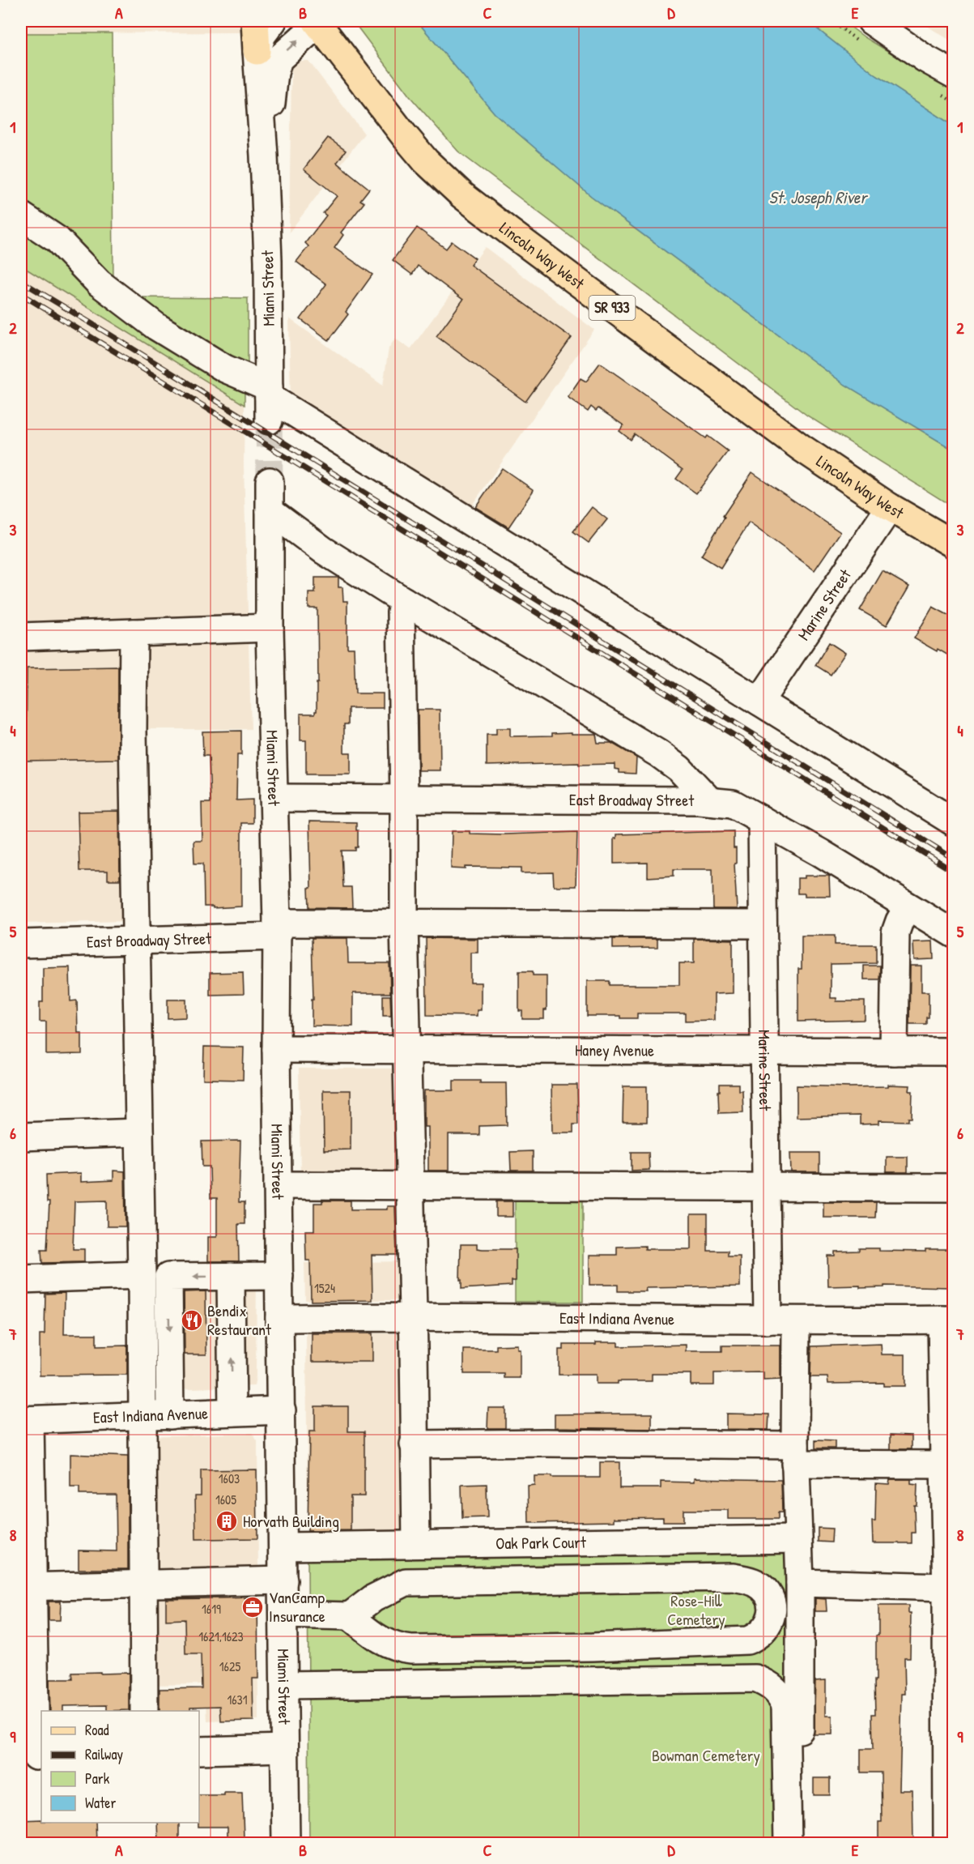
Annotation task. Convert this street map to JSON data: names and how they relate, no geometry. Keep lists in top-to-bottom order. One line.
{"streets":{"main road":["Lincoln Way West","SR 933"],"street":["Miami Street","Marine Street","East Broadway Street","Haney Avenue","East Indiana Avenue","Oak Park Court"]},"crossings":[["Lincoln Way West","Miami Street"],["Lincoln Way West","Marine Street"],["Miami Street","East Broadway Street"],["Miami Street","Haney Avenue"],["Miami Street","East Indiana Avenue"],["Miami Street","Oak Park Court"],["Marine Street","East Broadway Street"],["Marine Street","Haney Avenue"],["Marine Street","East Indiana Avenue"]],"water":["St. Joseph River"],"parks":["Rose-Hill Cemetery","Bowman Cemetery"],"places":{"restaurant":["Bendix Restaurant"],"building":["Horvath Building"],"office":["VanCamp Insurance"]},"house_numbers":["1524","1603","1605","1619","1621,1623","1625","1631"],"legend":["Road","Railway","Park","Water"],"grid":{"columns":["A","B","C","D","E"],"rows":["1","2","3","4","5","6","7","8","9"]}}
